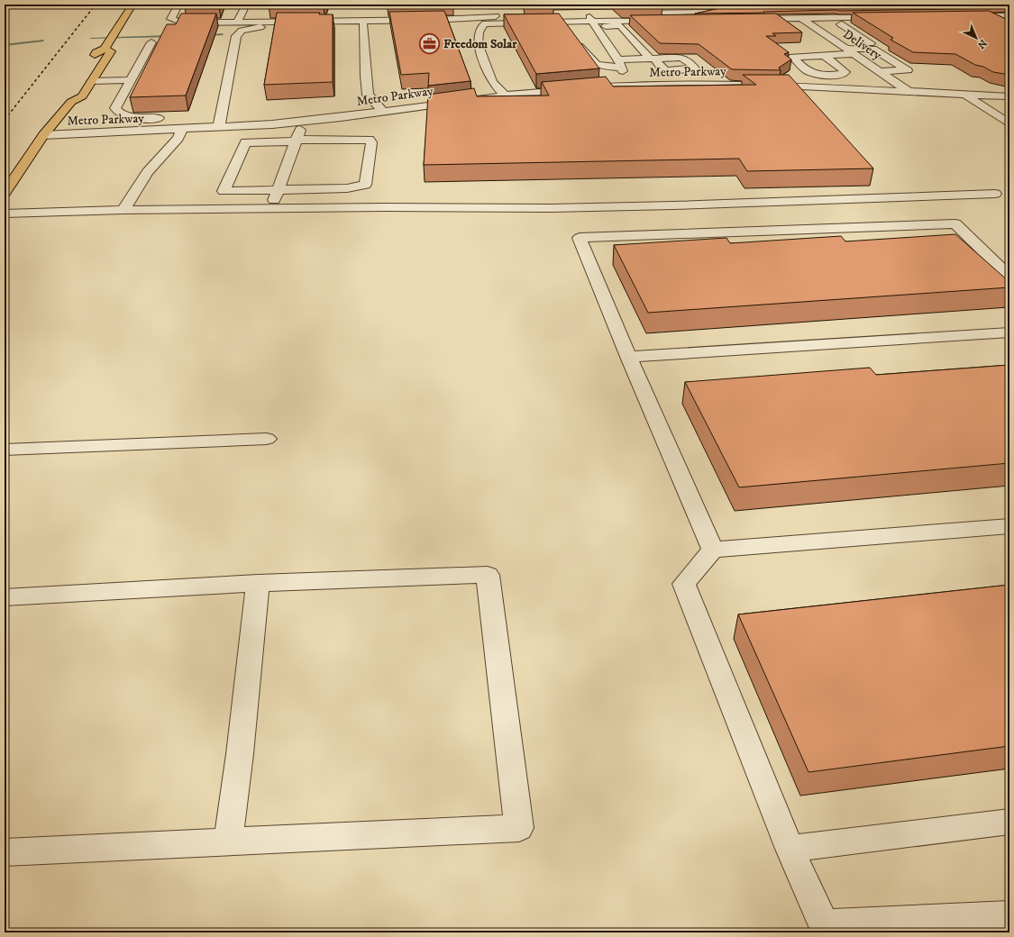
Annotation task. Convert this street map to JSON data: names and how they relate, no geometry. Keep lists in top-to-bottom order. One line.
{"streets":{"street":["Delivery","Metro Parkway"]},"crossings":[["Delivery","Metro Parkway"]],"places":{"office":["Freedom Solar"]},"north":"bottom right"}
